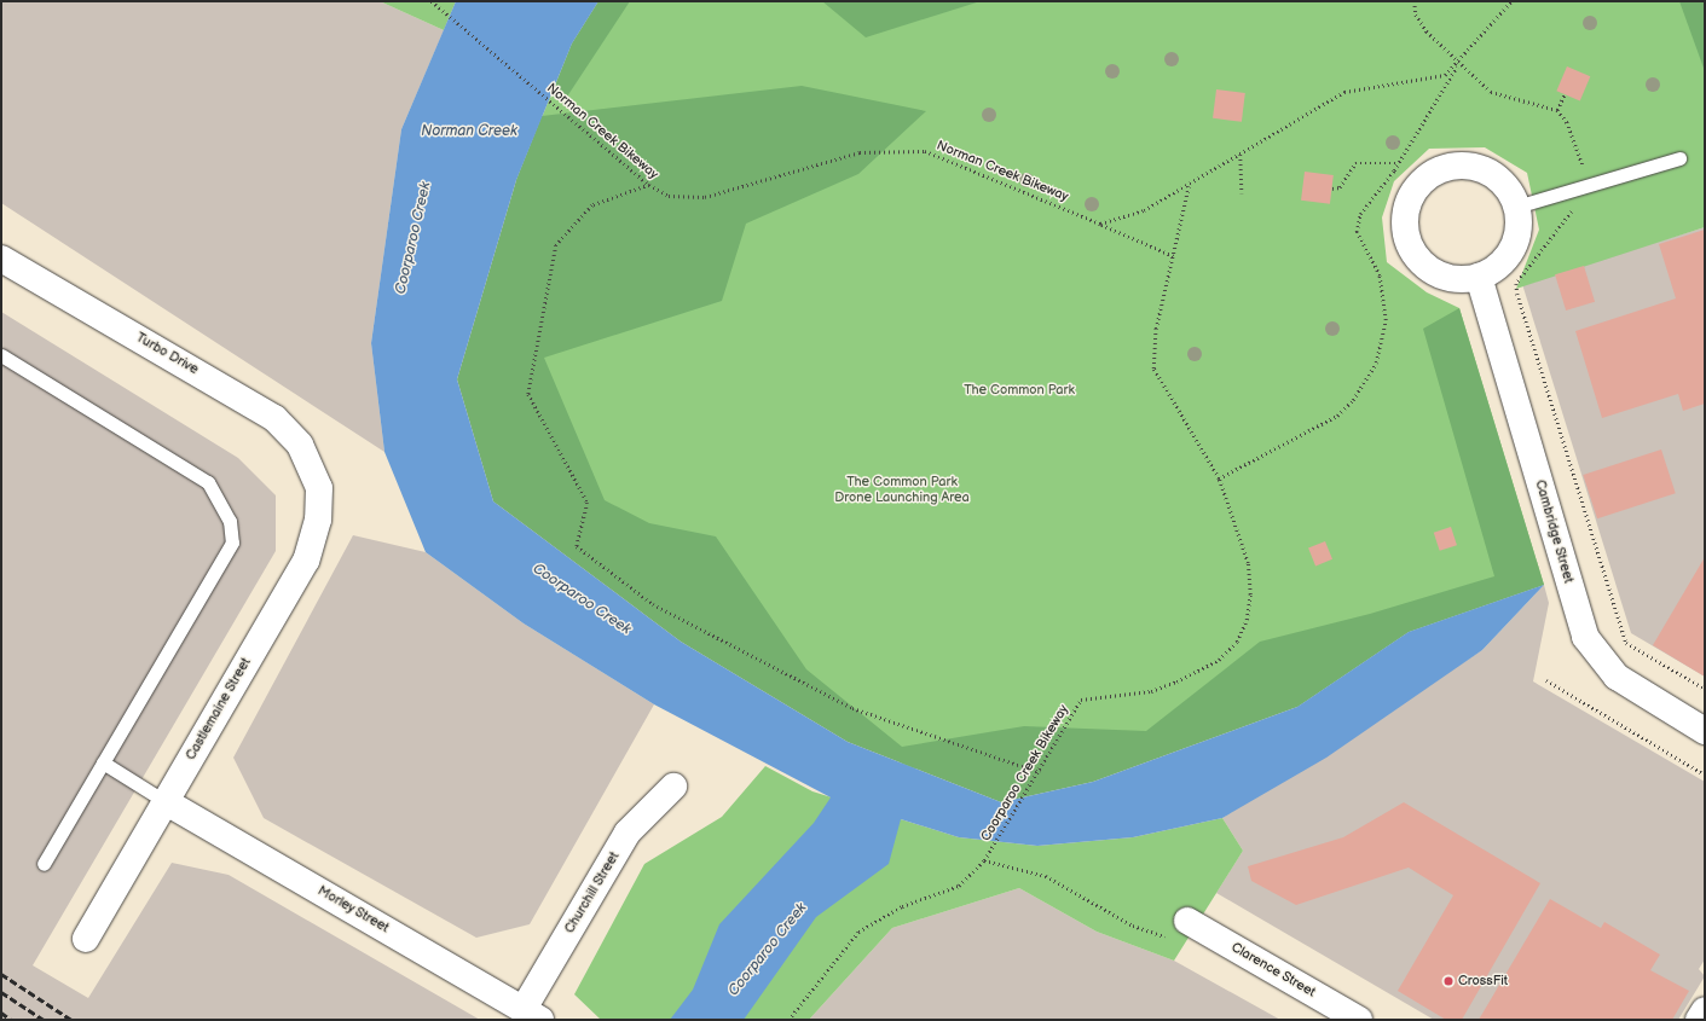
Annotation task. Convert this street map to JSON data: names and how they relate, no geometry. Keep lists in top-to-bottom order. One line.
{"streets":{"street":["Turbo Drive","Cambridge Street","Castlemaine Street","Churchill Street","Morley Street","Clarence Street"],"path":["Norman Creek Bikeway","Coorparoo Creek Bikeway"]},"crossings":[["Norman Creek Bikeway","Coorparoo Creek Bikeway"],["Turbo Drive","Castlemaine Street"],["Castlemaine Street","Morley Street"],["Coorparoo Creek Bikeway","Clarence Street"],["Churchill Street","Morley Street"]],"water":["Norman Creek","Coorparoo Creek"],"parks":["The Common Park","The Common Park Drone Launching Area"],"places":["CrossFit"]}
